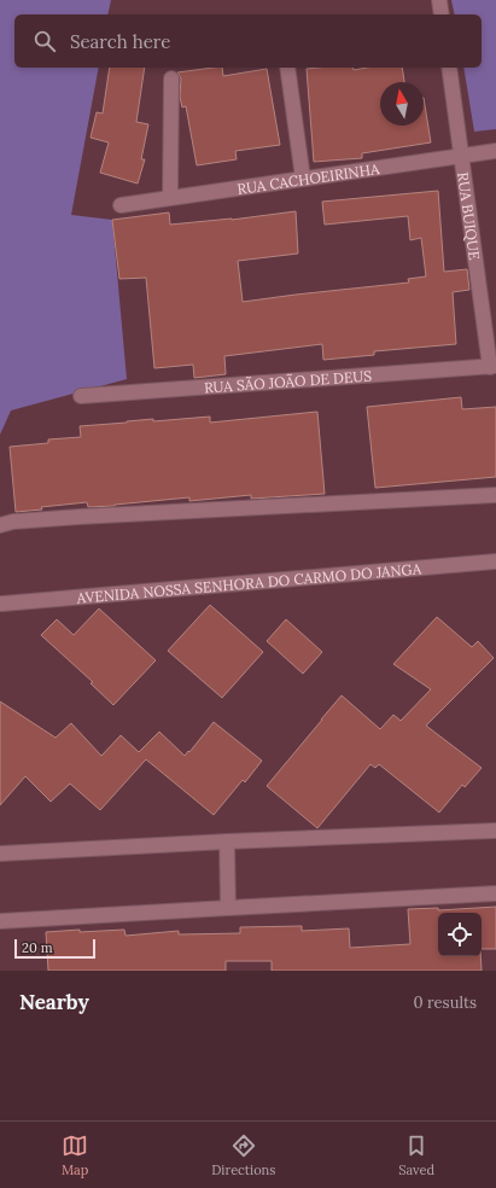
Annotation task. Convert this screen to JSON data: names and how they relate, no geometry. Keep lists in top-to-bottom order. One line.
{"streets":{"street":["RUA CACHOEIRINHA","RUA BUIQUE","RUA SÃO JOÃO DE DEUS","AVENIDA NOSSA SENHORA DO CARMO DO JANGA"]},"crossings":[["RUA CACHOEIRINHA","RUA BUIQUE"],["RUA BUIQUE","RUA SÃO JOÃO DE DEUS"]],"scale_bar":"20 m","north":"top","page":{"search":"Search here","scale":"20 m","heading":["Nearby","0 results"],"nav":["Map","Directions","Saved"]}}
